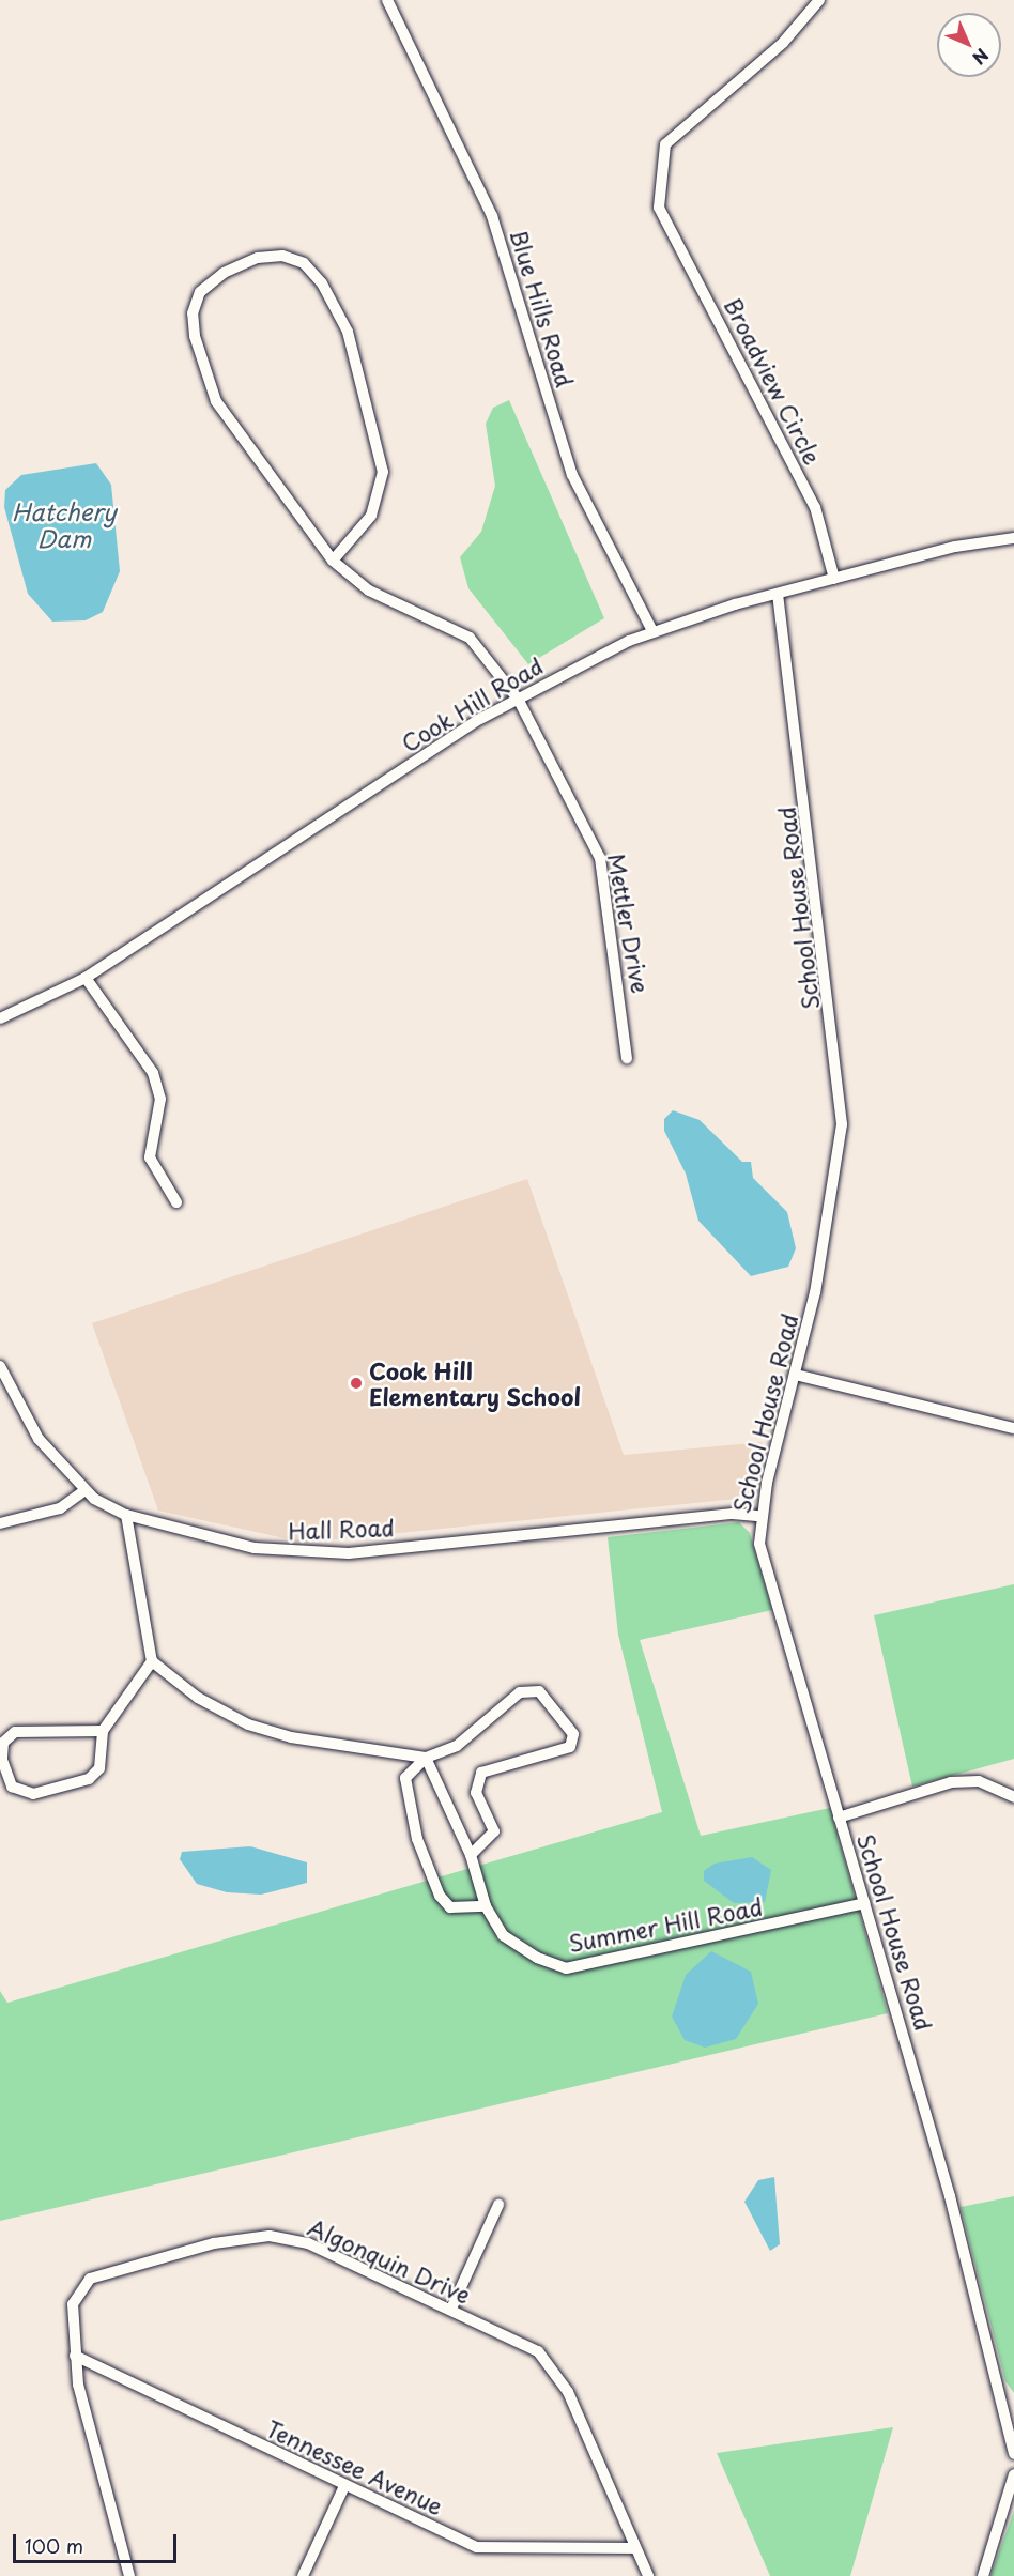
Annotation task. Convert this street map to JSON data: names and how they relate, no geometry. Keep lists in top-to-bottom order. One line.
{"streets":{"street":["Blue Hills Road","Broadview Circle","Cook Hill Road","School House Road","Mettler Drive","Hall Road","Summer Hill Road","Algonquin Drive","Tennessee Avenue"]},"crossings":[["Blue Hills Road","Cook Hill Road"],["Broadview Circle","Cook Hill Road"],["Cook Hill Road","School House Road"],["Cook Hill Road","Mettler Drive"],["School House Road","Hall Road"],["School House Road","Summer Hill Road"],["Algonquin Drive","Tennessee Avenue"]],"water":["Hatchery Dam"],"places":["Cook Hill Elementary School"],"scale_bar":"100 m","north":"bottom right"}
